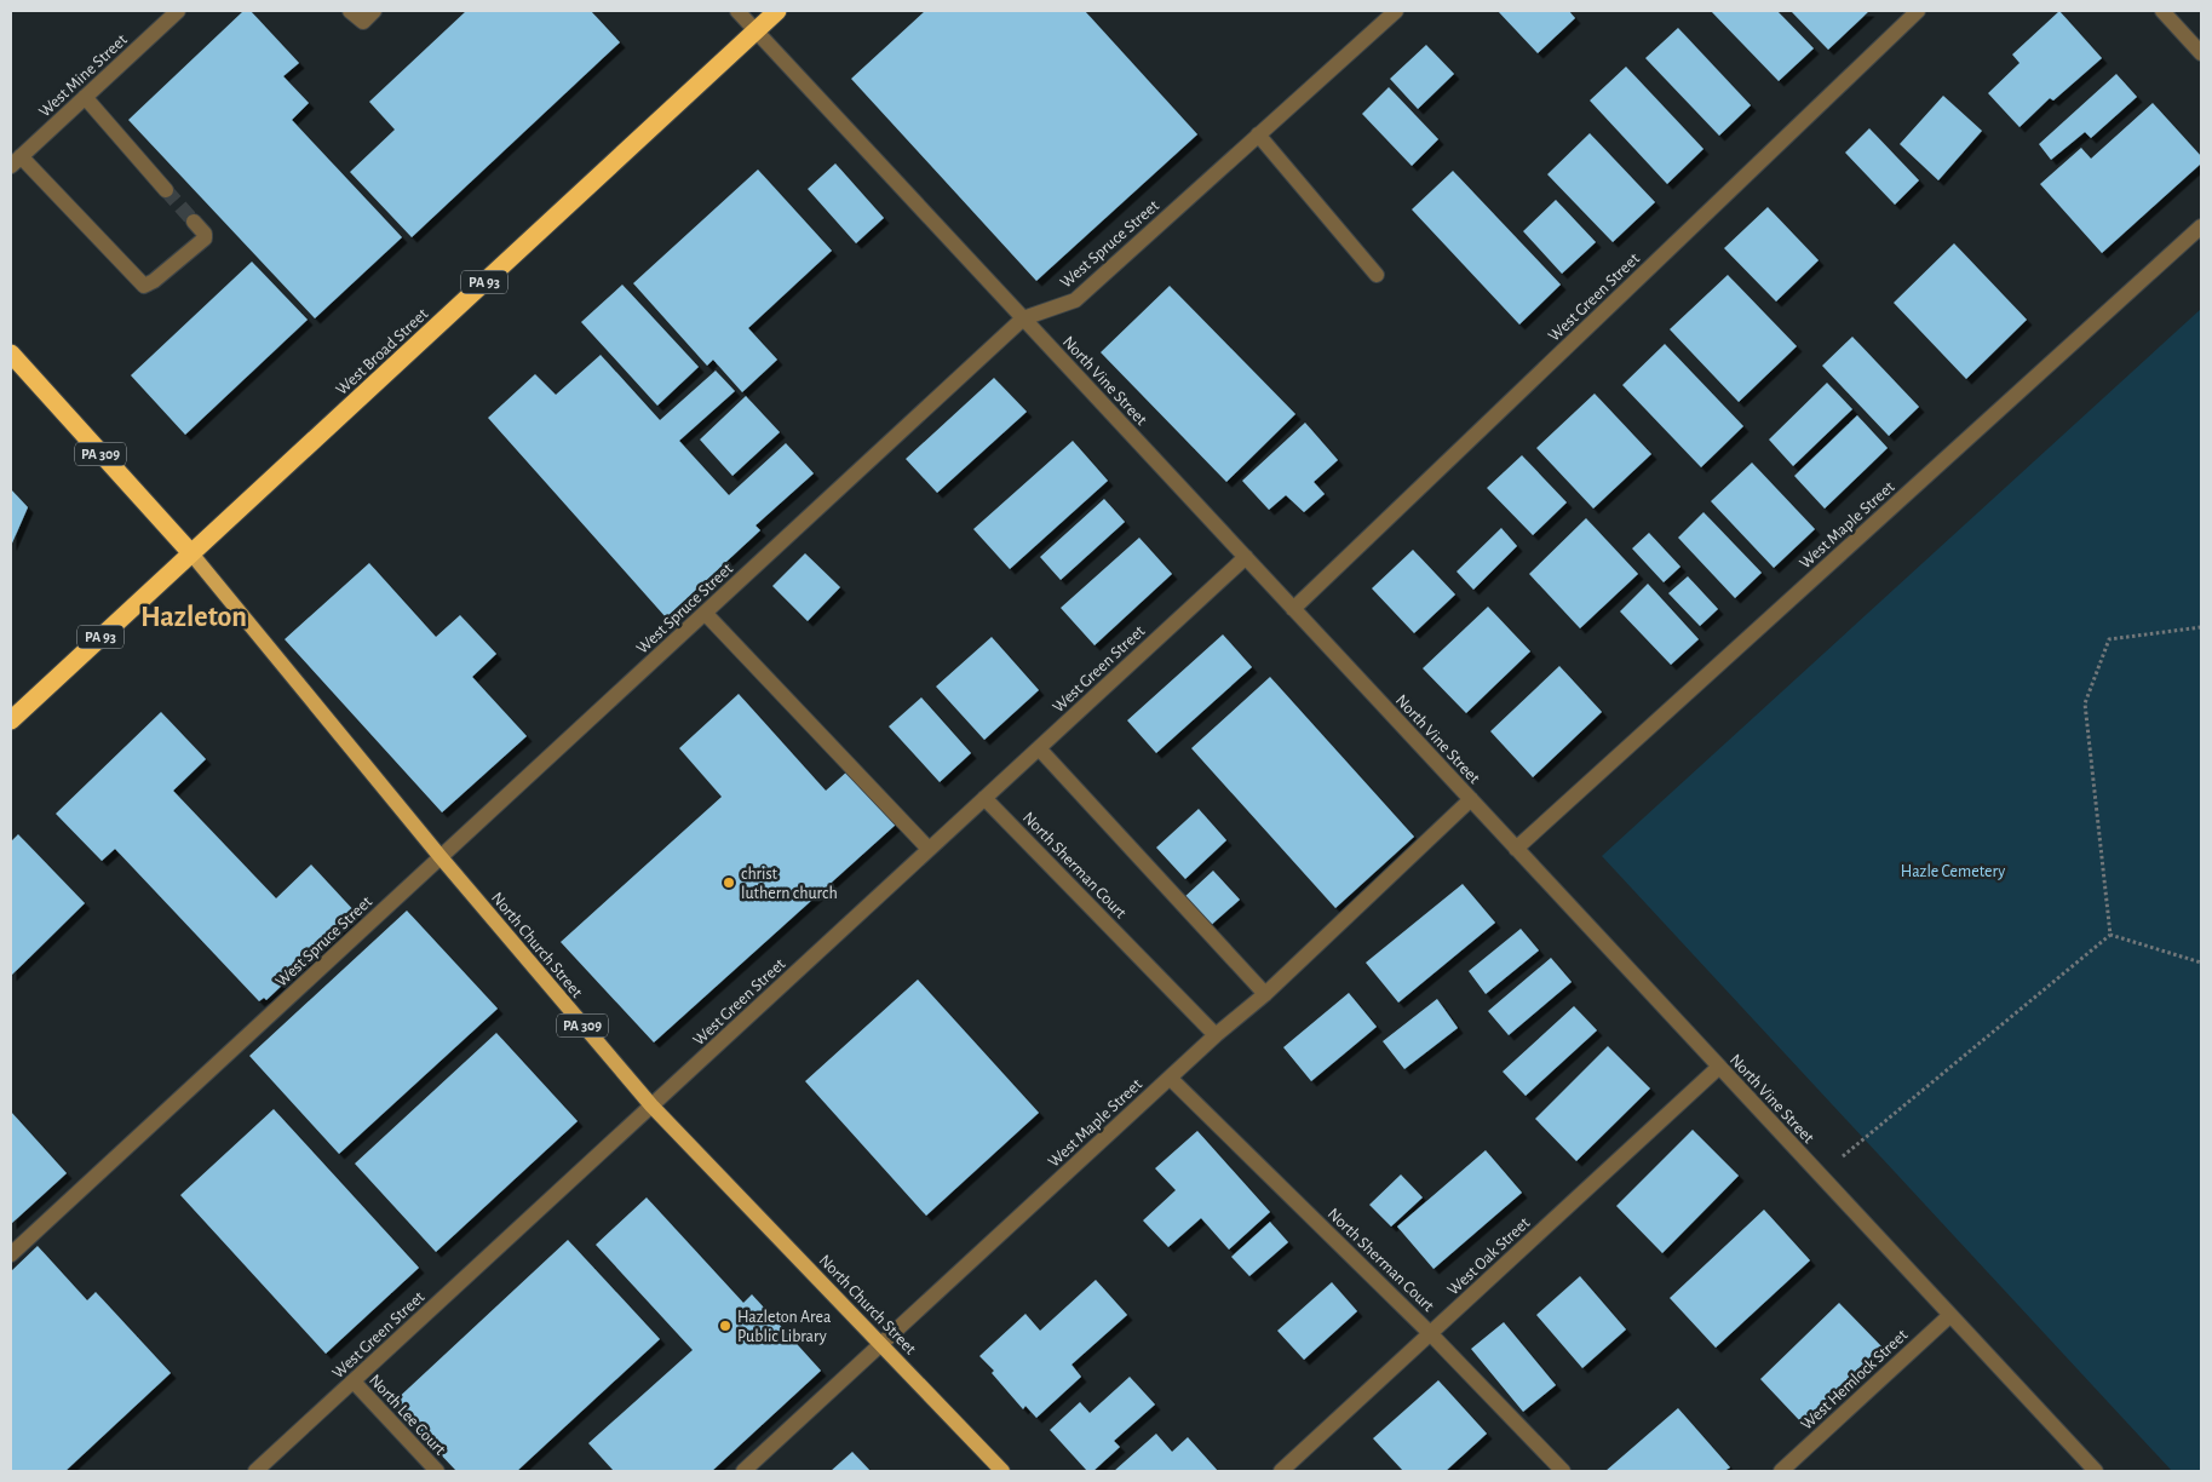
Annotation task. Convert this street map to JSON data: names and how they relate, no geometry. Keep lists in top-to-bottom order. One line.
{"streets":{"highway":["PA 93","West Broad Street","PA 309"],"main road":["North Church Street"],"street":["West Mine Street","West Spruce Street","West Green Street","North Vine Street","West Maple Street","North Sherman Court","West Oak Street","West Hemlock Street","North Lee Court"]},"crossings":[["West Spruce Street","North Vine Street"],["West Spruce Street","North Church Street"],["West Green Street","North Vine Street"],["West Green Street","North Sherman Court"],["West Green Street","North Church Street"],["West Green Street","North Lee Court"],["West Broad Street","North Vine Street"],["West Broad Street","PA 309"],["West Broad Street","North Church Street"],["North Vine Street","West Maple Street"],["North Vine Street","West Oak Street"],["North Vine Street","West Hemlock Street"],["PA 309","North Church Street"],["West Maple Street","North Sherman Court"],["West Maple Street","North Church Street"],["North Sherman Court","West Oak Street"]],"districts":["Hazleton"],"parks":["Hazle Cemetery"],"places":["christ luthern church","Hazleton Area Public Library"]}
